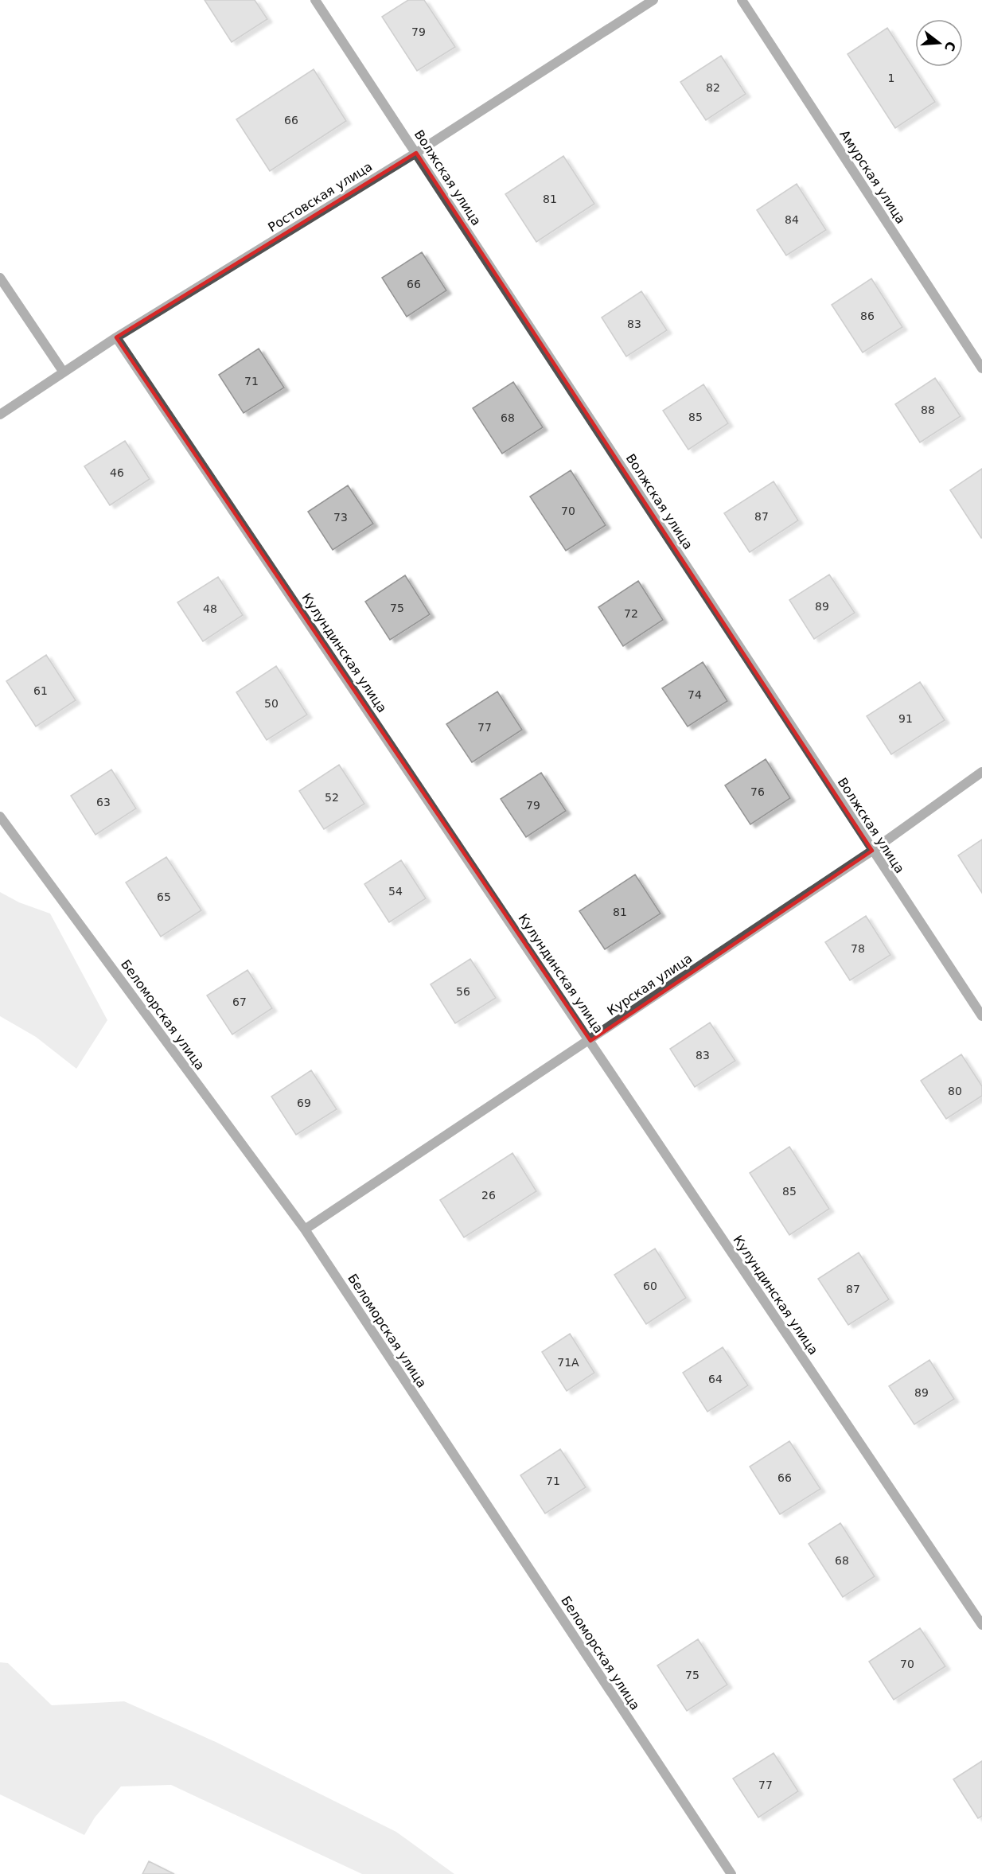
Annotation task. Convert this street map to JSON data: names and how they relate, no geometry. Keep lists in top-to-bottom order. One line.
{"streets":{"street":["Амурская улица","Волжская улица","Ростовская улица","Кулундинская улица","Курская улица","Беломорская улица"]},"crossings":[["Волжская улица","Ростовская улица"],["Волжская улица","Курская улица"],["Ростовская улица","Кулундинская улица"],["Кулундинская улица","Курская улица"],["Курская улица","Беломорская улица"]],"house_numbers":["79","1","82","66","81","84","66","86","83","71","88","85","68","46","70","87","73","89","75","48","72","61","74","50","91","77","76","52","63","79","54","65","81","78","56","67","83","80","69","85","26","60","87","71А","64","89","66","71","68","70","75","77"],"north":"right"}
